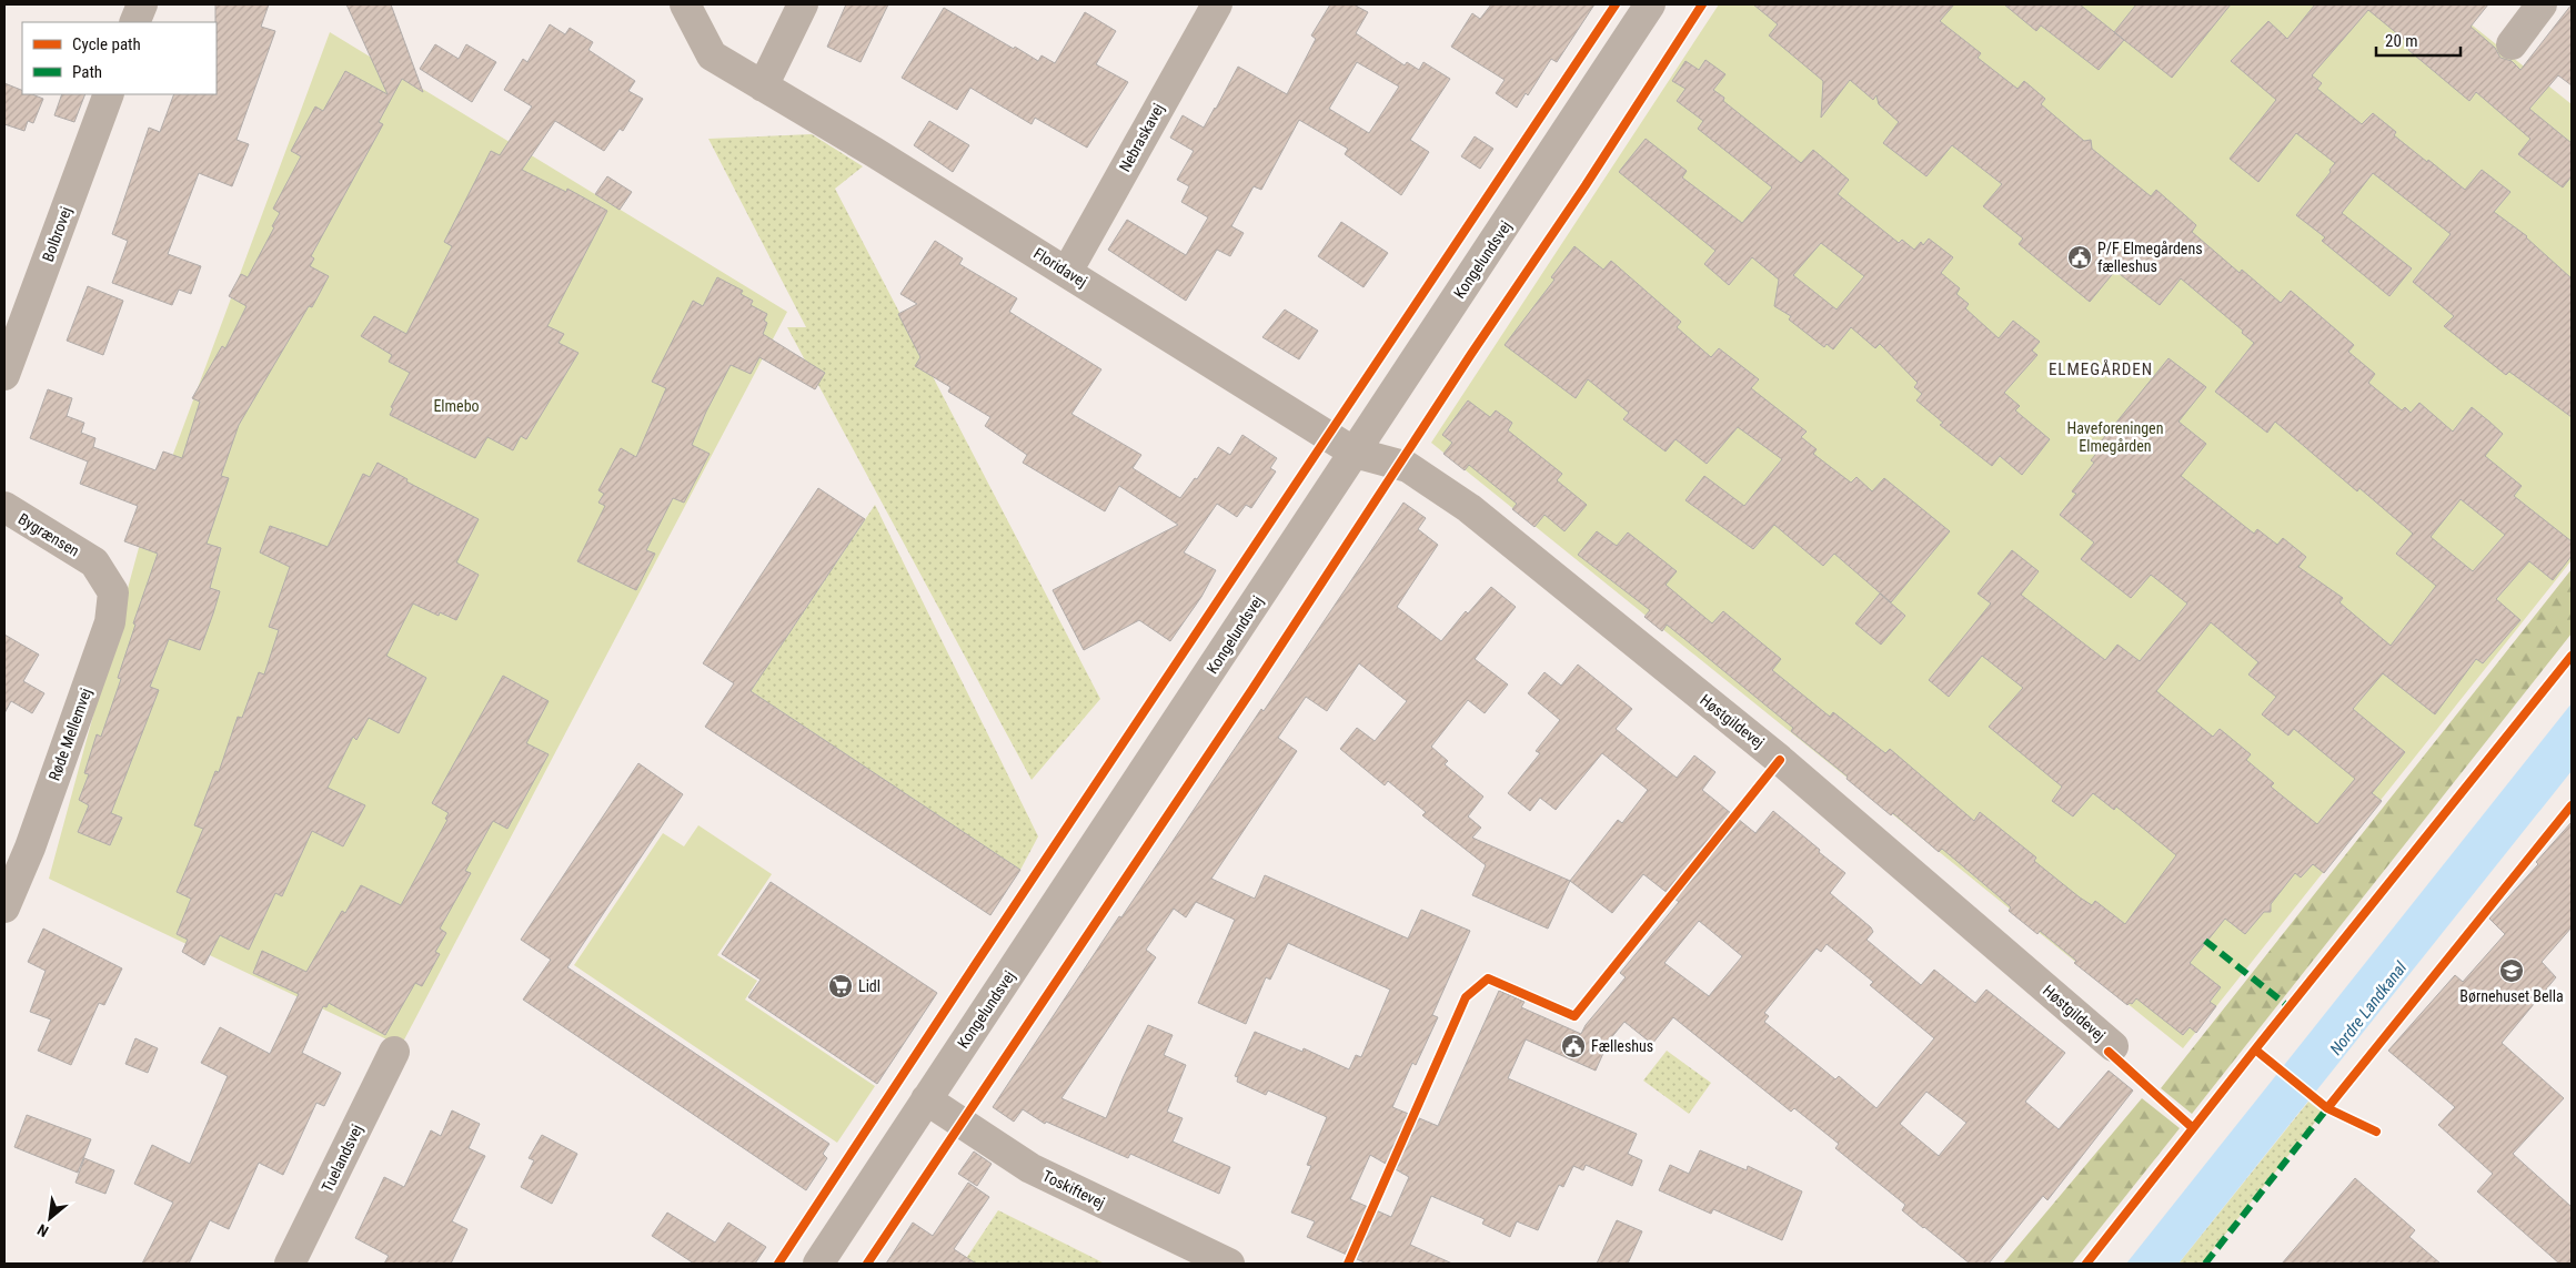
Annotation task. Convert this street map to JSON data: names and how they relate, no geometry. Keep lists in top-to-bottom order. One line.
{"streets":{"street":["Nebraskavej","Bolbrovej","Kongelundsvej","Floridavej","Bygrænsen","Høstgildevej","Røde Mellemvej","Tuelandsvej","Toskiftevej"]},"crossings":[["Nebraskavej","Floridavej"],["Kongelundsvej","Floridavej"],["Kongelundsvej","Høstgildevej"],["Kongelundsvej","Toskiftevej"],["Floridavej","Høstgildevej"],["Bygrænsen","Røde Mellemvej"]],"districts":["ELMEGÅRDEN"],"water":["Nordre Landkanal"],"parks":["Elmebo","Haveforeningen Elmegården"],"places":{"public building":["P/F Elmegårdens fælleshus","Fælleshus"],"school or university":["Børnehuset Bella"],"supermarket":["Lidl"]},"legend":["Cycle path","Path"],"scale_bar":"20 m","north":"bottom left"}
